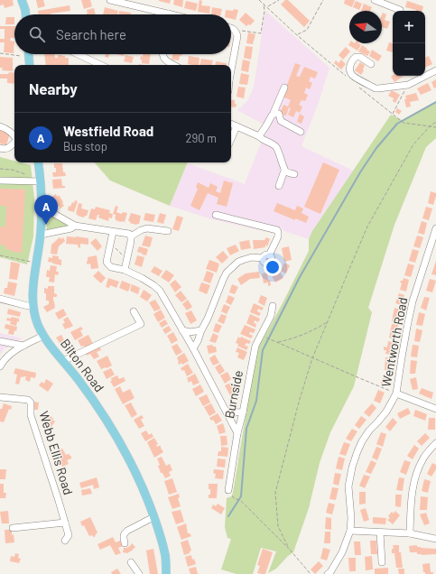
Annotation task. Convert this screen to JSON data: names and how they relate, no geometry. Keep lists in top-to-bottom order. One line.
{"streets":{"main road":["Bilton Road"],"street":["Wentworth Road","Burnside","Webb Ellis Road"]},"north":"left","page":{"map_buttons":["+","−"],"search":"Search here","heading":"Nearby","list":[{"mark":"A","name":"Westfield Road","note":"Bus stop","value":"290 m"}],"pins":"A"}}
